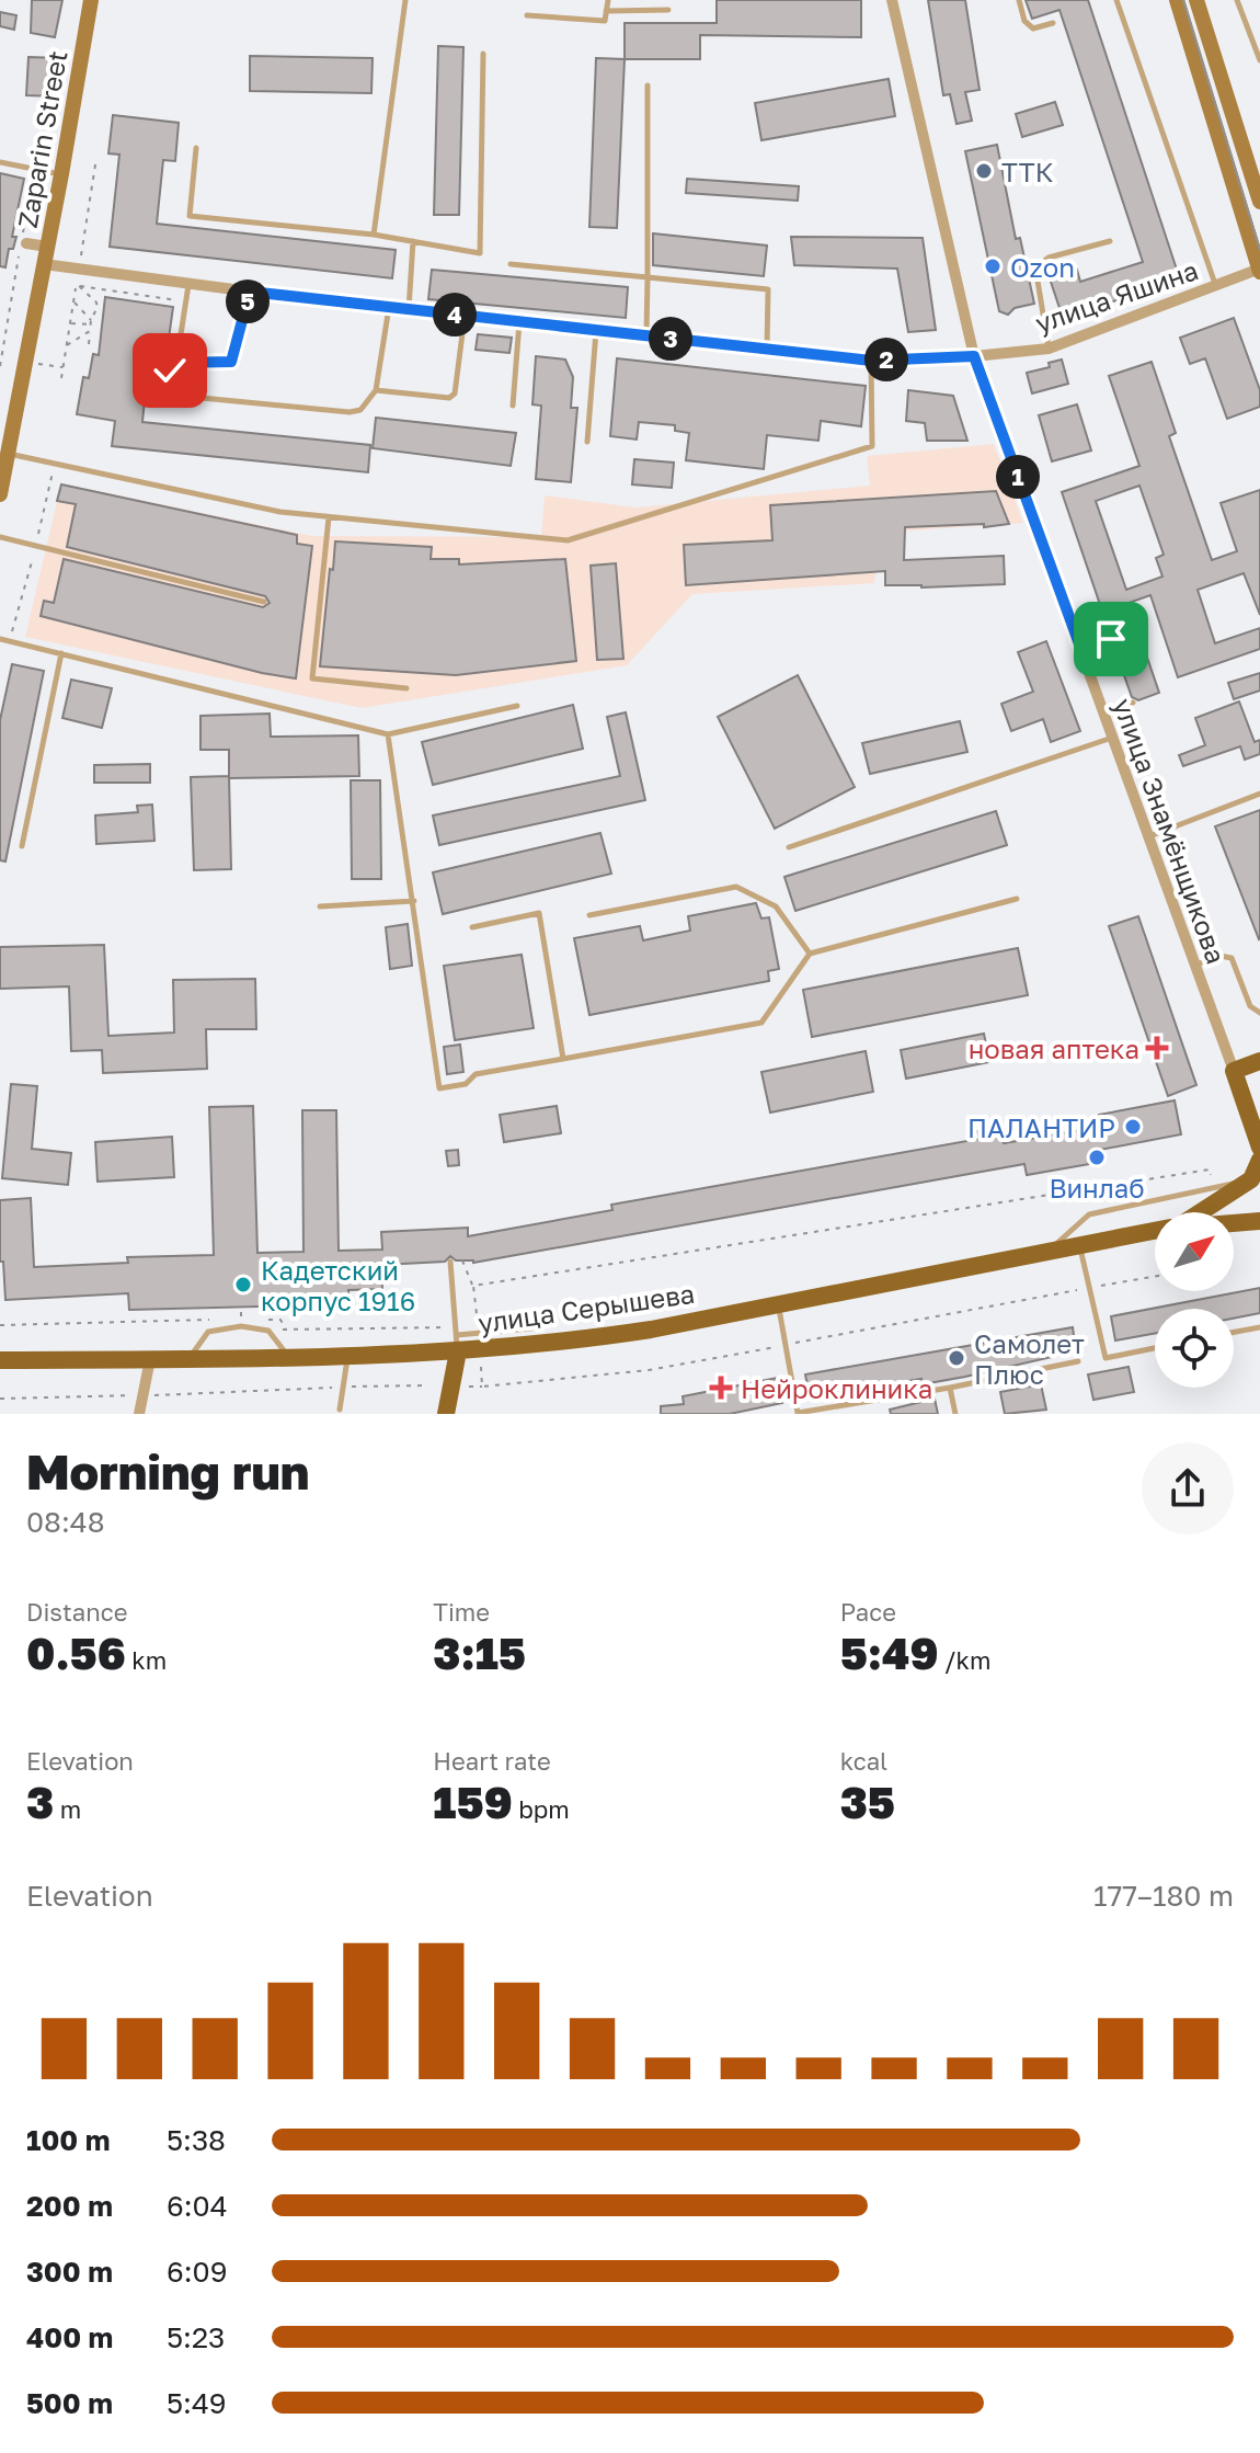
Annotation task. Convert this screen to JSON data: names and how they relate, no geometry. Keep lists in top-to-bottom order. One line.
{"streets":{"main road":["улица Серышева"],"street":["Zaparin Street","улица Яшина","улица Знамёнщикова"]},"crossings":[["Zaparin Street","улица Яшина"],["улица Яшина","улица Знамёнщикова"]],"places":{"other":["ТТК","Ozon","ПАЛАНТИР","Винлаб","Кадетский корпус 1916","Самолет Плюс"],"health":["новая аптека","Нейроклиника"]},"north":"top right","page":{"pins":["5","4","3","2","1"],"heading":["Morning run","08:48"],"stats":[["Distance","0.56 km"],["Time","3:15"],["Pace","5:49 /km"],["Elevation","3 m"],["Heart rate","159 bpm"],["kcal","35"]],"chart":["Elevation","177–180 m"],"list":[{"name":"100 m","note":"5:38"},{"name":"200 m","note":"6:04"},{"name":"300 m","note":"6:09"},{"name":"400 m","note":"5:23"},{"name":"500 m","note":"5:49"}]}}
